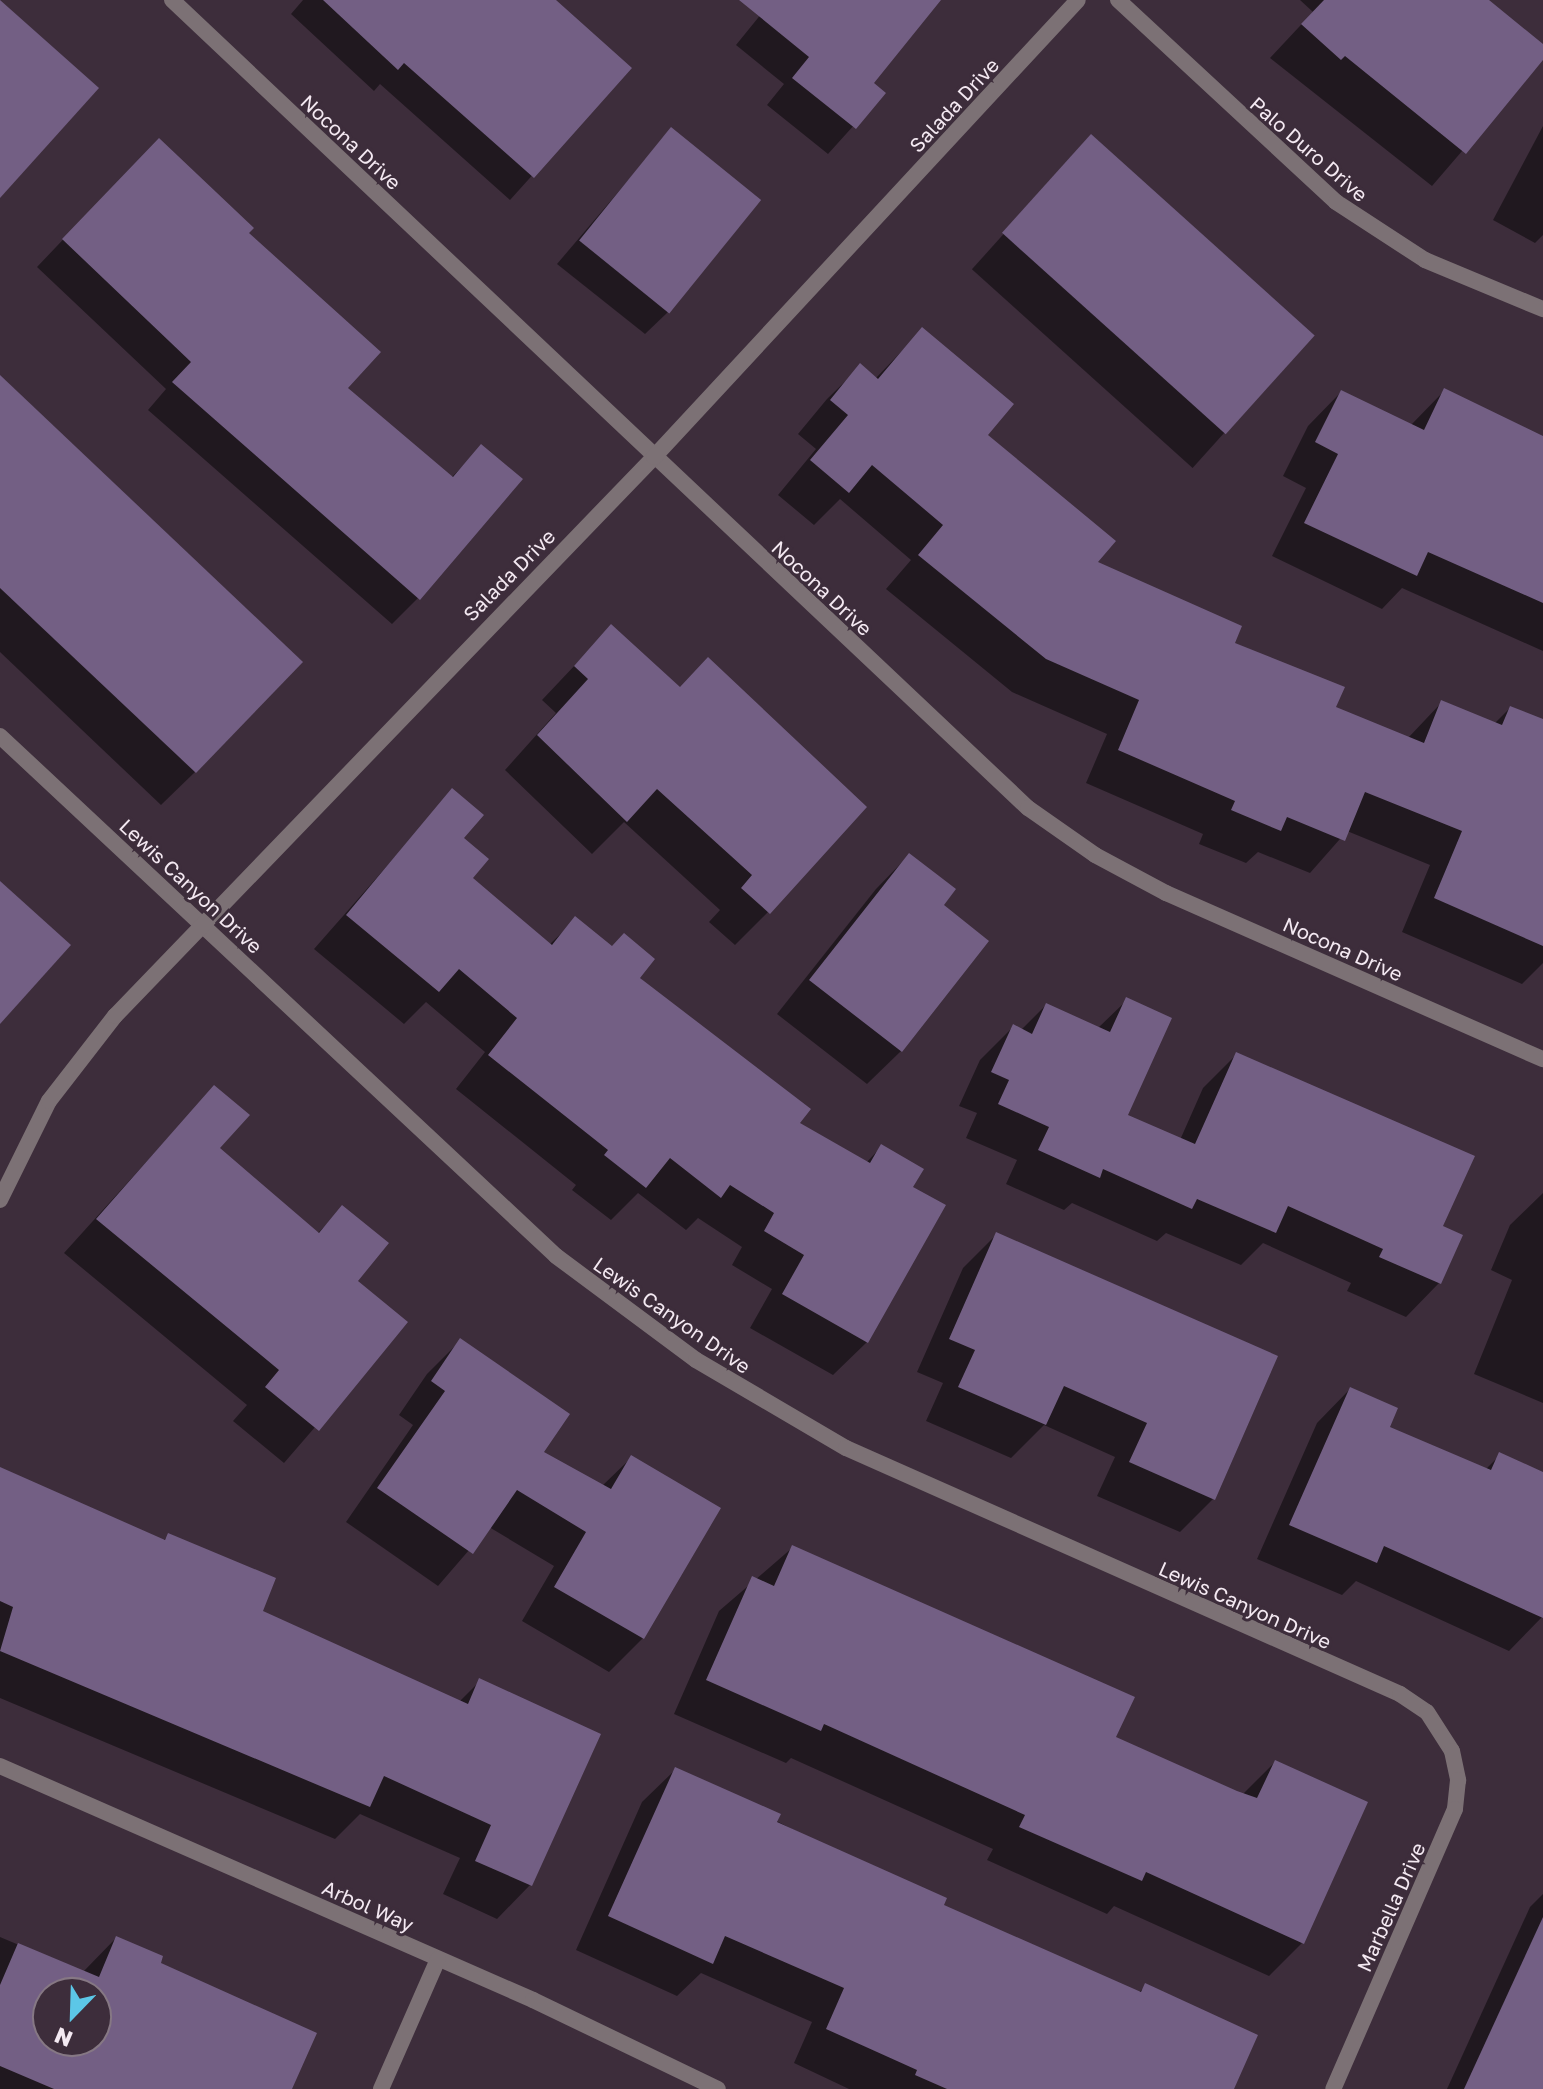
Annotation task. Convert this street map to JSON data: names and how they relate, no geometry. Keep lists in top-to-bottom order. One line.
{"streets":{"street":["Salada Drive","Nocona Drive","Palo Duro Drive","Lewis Canyon Drive","Arbol Way","Marbella Drive"]},"crossings":[["Salada Drive","Nocona Drive"],["Salada Drive","Lewis Canyon Drive"],["Lewis Canyon Drive","Marbella Drive"]],"north":"bottom left"}
